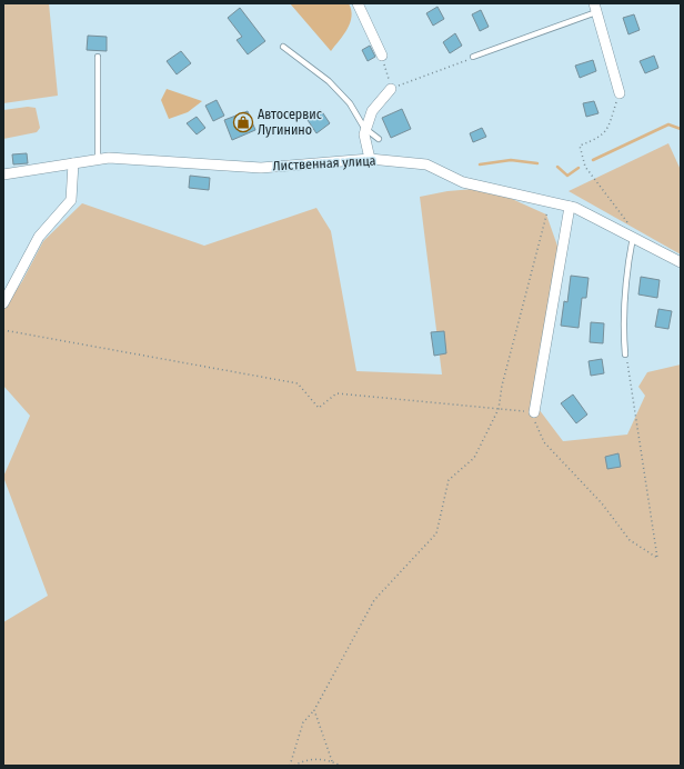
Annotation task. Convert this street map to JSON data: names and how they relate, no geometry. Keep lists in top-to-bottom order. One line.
{"streets":{"street":["Лиственная улица"]},"places":{"shop":["Автосервис Лугинино"]}}
